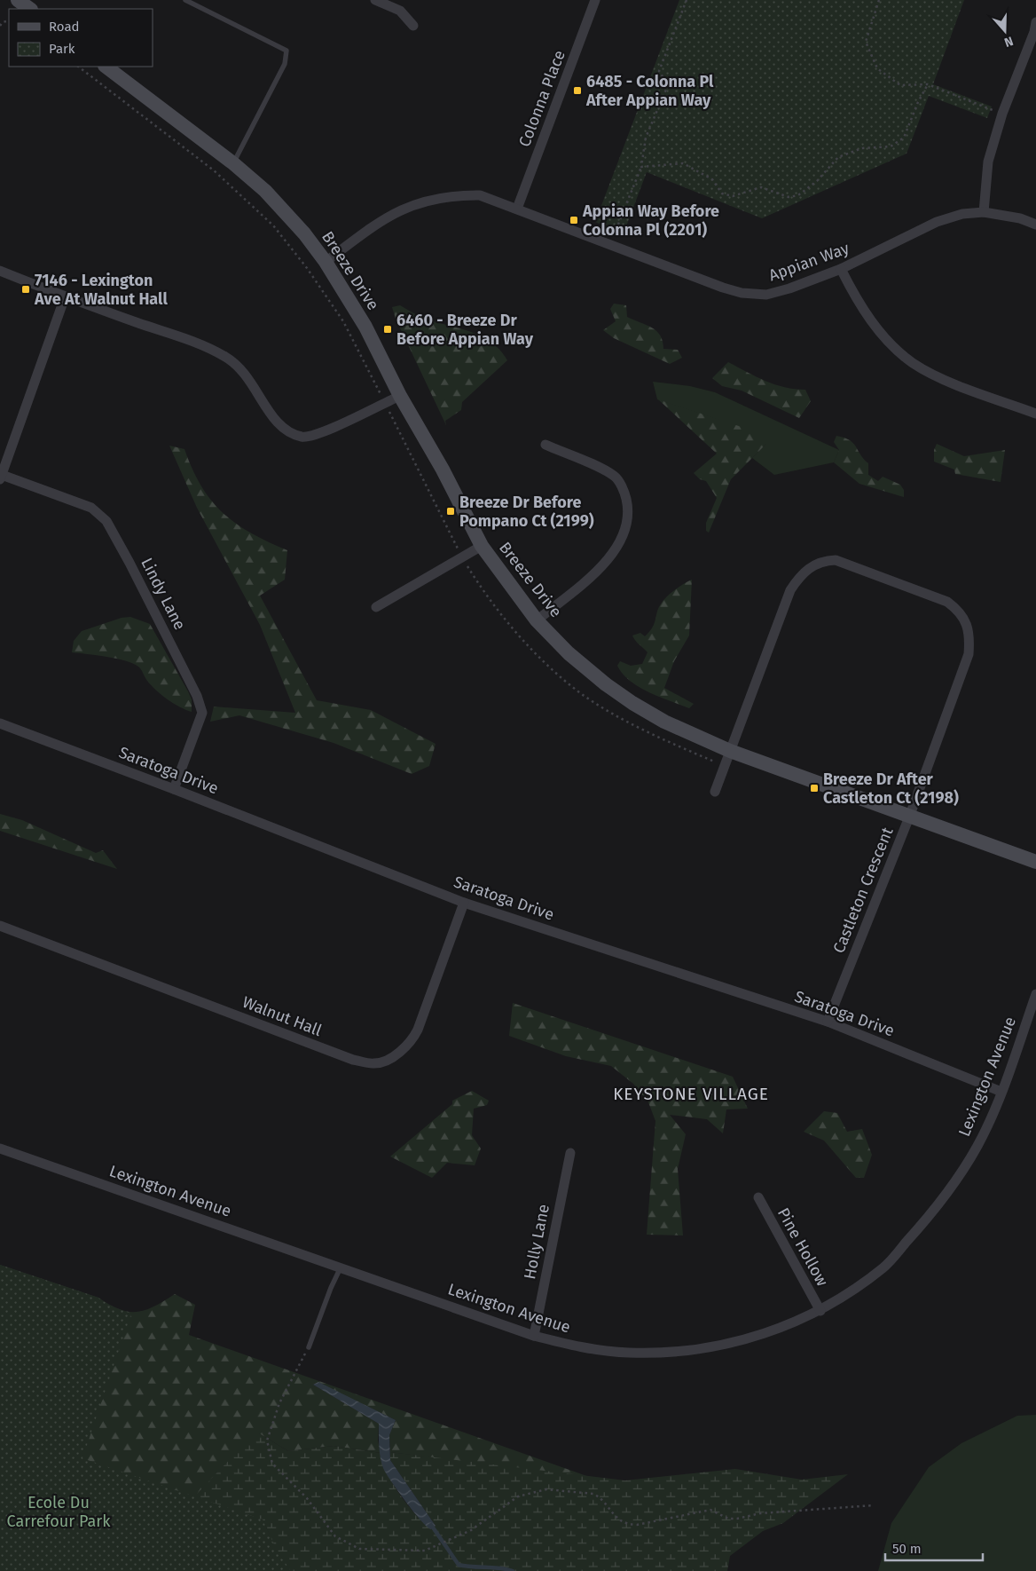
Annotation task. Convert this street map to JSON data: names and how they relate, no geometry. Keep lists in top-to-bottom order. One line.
{"streets":{"street":["Colonna Place","Appian Way","Breeze Drive","Lindy Lane","Saratoga Drive","Castleton Crescent","Walnut Hall","Lexington Avenue","Holly Lane","Pine Hollow"]},"crossings":[["Colonna Place","Appian Way"],["Appian Way","Breeze Drive"],["Breeze Drive","Castleton Crescent"],["Lindy Lane","Saratoga Drive"],["Saratoga Drive","Castleton Crescent"],["Saratoga Drive","Walnut Hall"],["Saratoga Drive","Lexington Avenue"],["Lexington Avenue","Holly Lane"],["Lexington Avenue","Pine Hollow"]],"districts":["KEYSTONE VILLAGE"],"parks":["Ecole Du Carrefour Park"],"places":{"transit":["6485 - Colonna Pl After Appian Way","Appian Way Before Colonna Pl (2201)","7146 - Lexington Ave At Walnut Hall","6460 - Breeze Dr Before Appian Way","Breeze Dr Before Pompano Ct (2199)","Breeze Dr After Castleton Ct (2198)"]},"legend":["Road","Park"],"scale_bar":"50 m","north":"bottom"}
